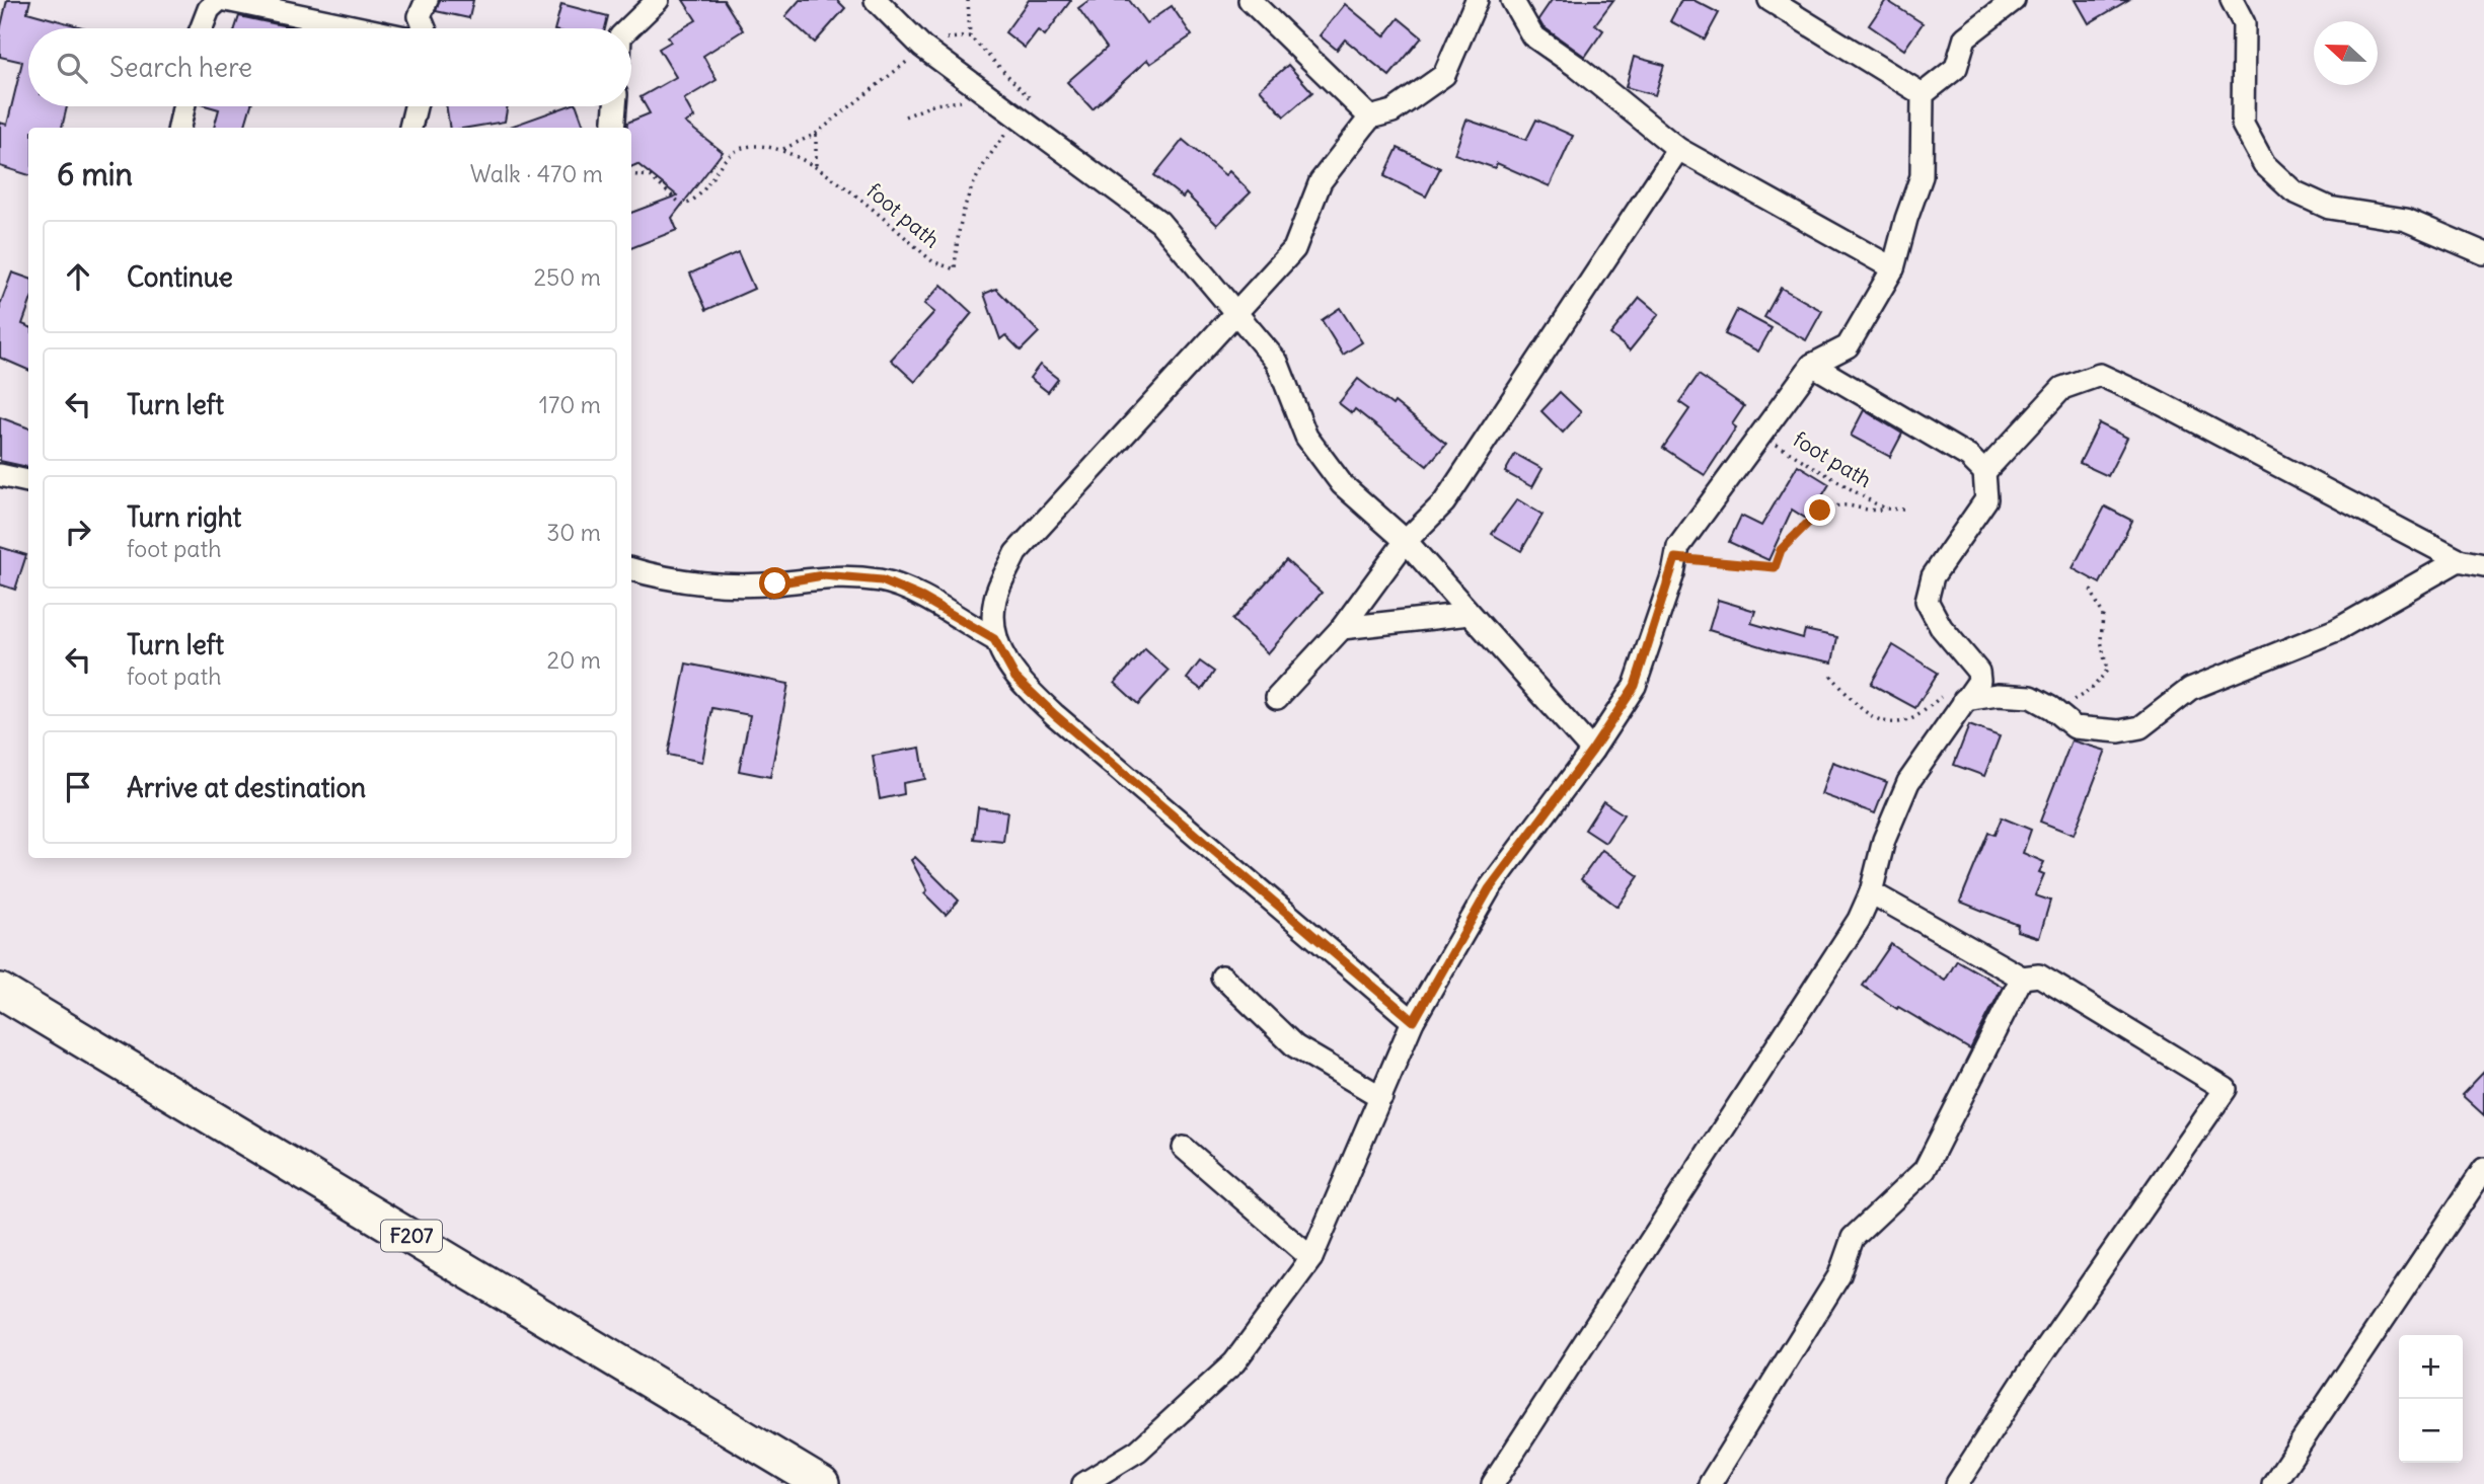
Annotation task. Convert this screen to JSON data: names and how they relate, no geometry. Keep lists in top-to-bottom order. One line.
{"streets":{"main road":["F207"],"path":["foot path"]},"north":"left","page":{"search":"Search here","heading":["6 min","Walk · 470 m"],"list":[["Continue","250 m"],["Turn left","170 m"],["Turn right","foot path","30 m"],["Turn left","foot path","20 m"],"Arrive at destination"],"map_buttons":["+","−"]}}
